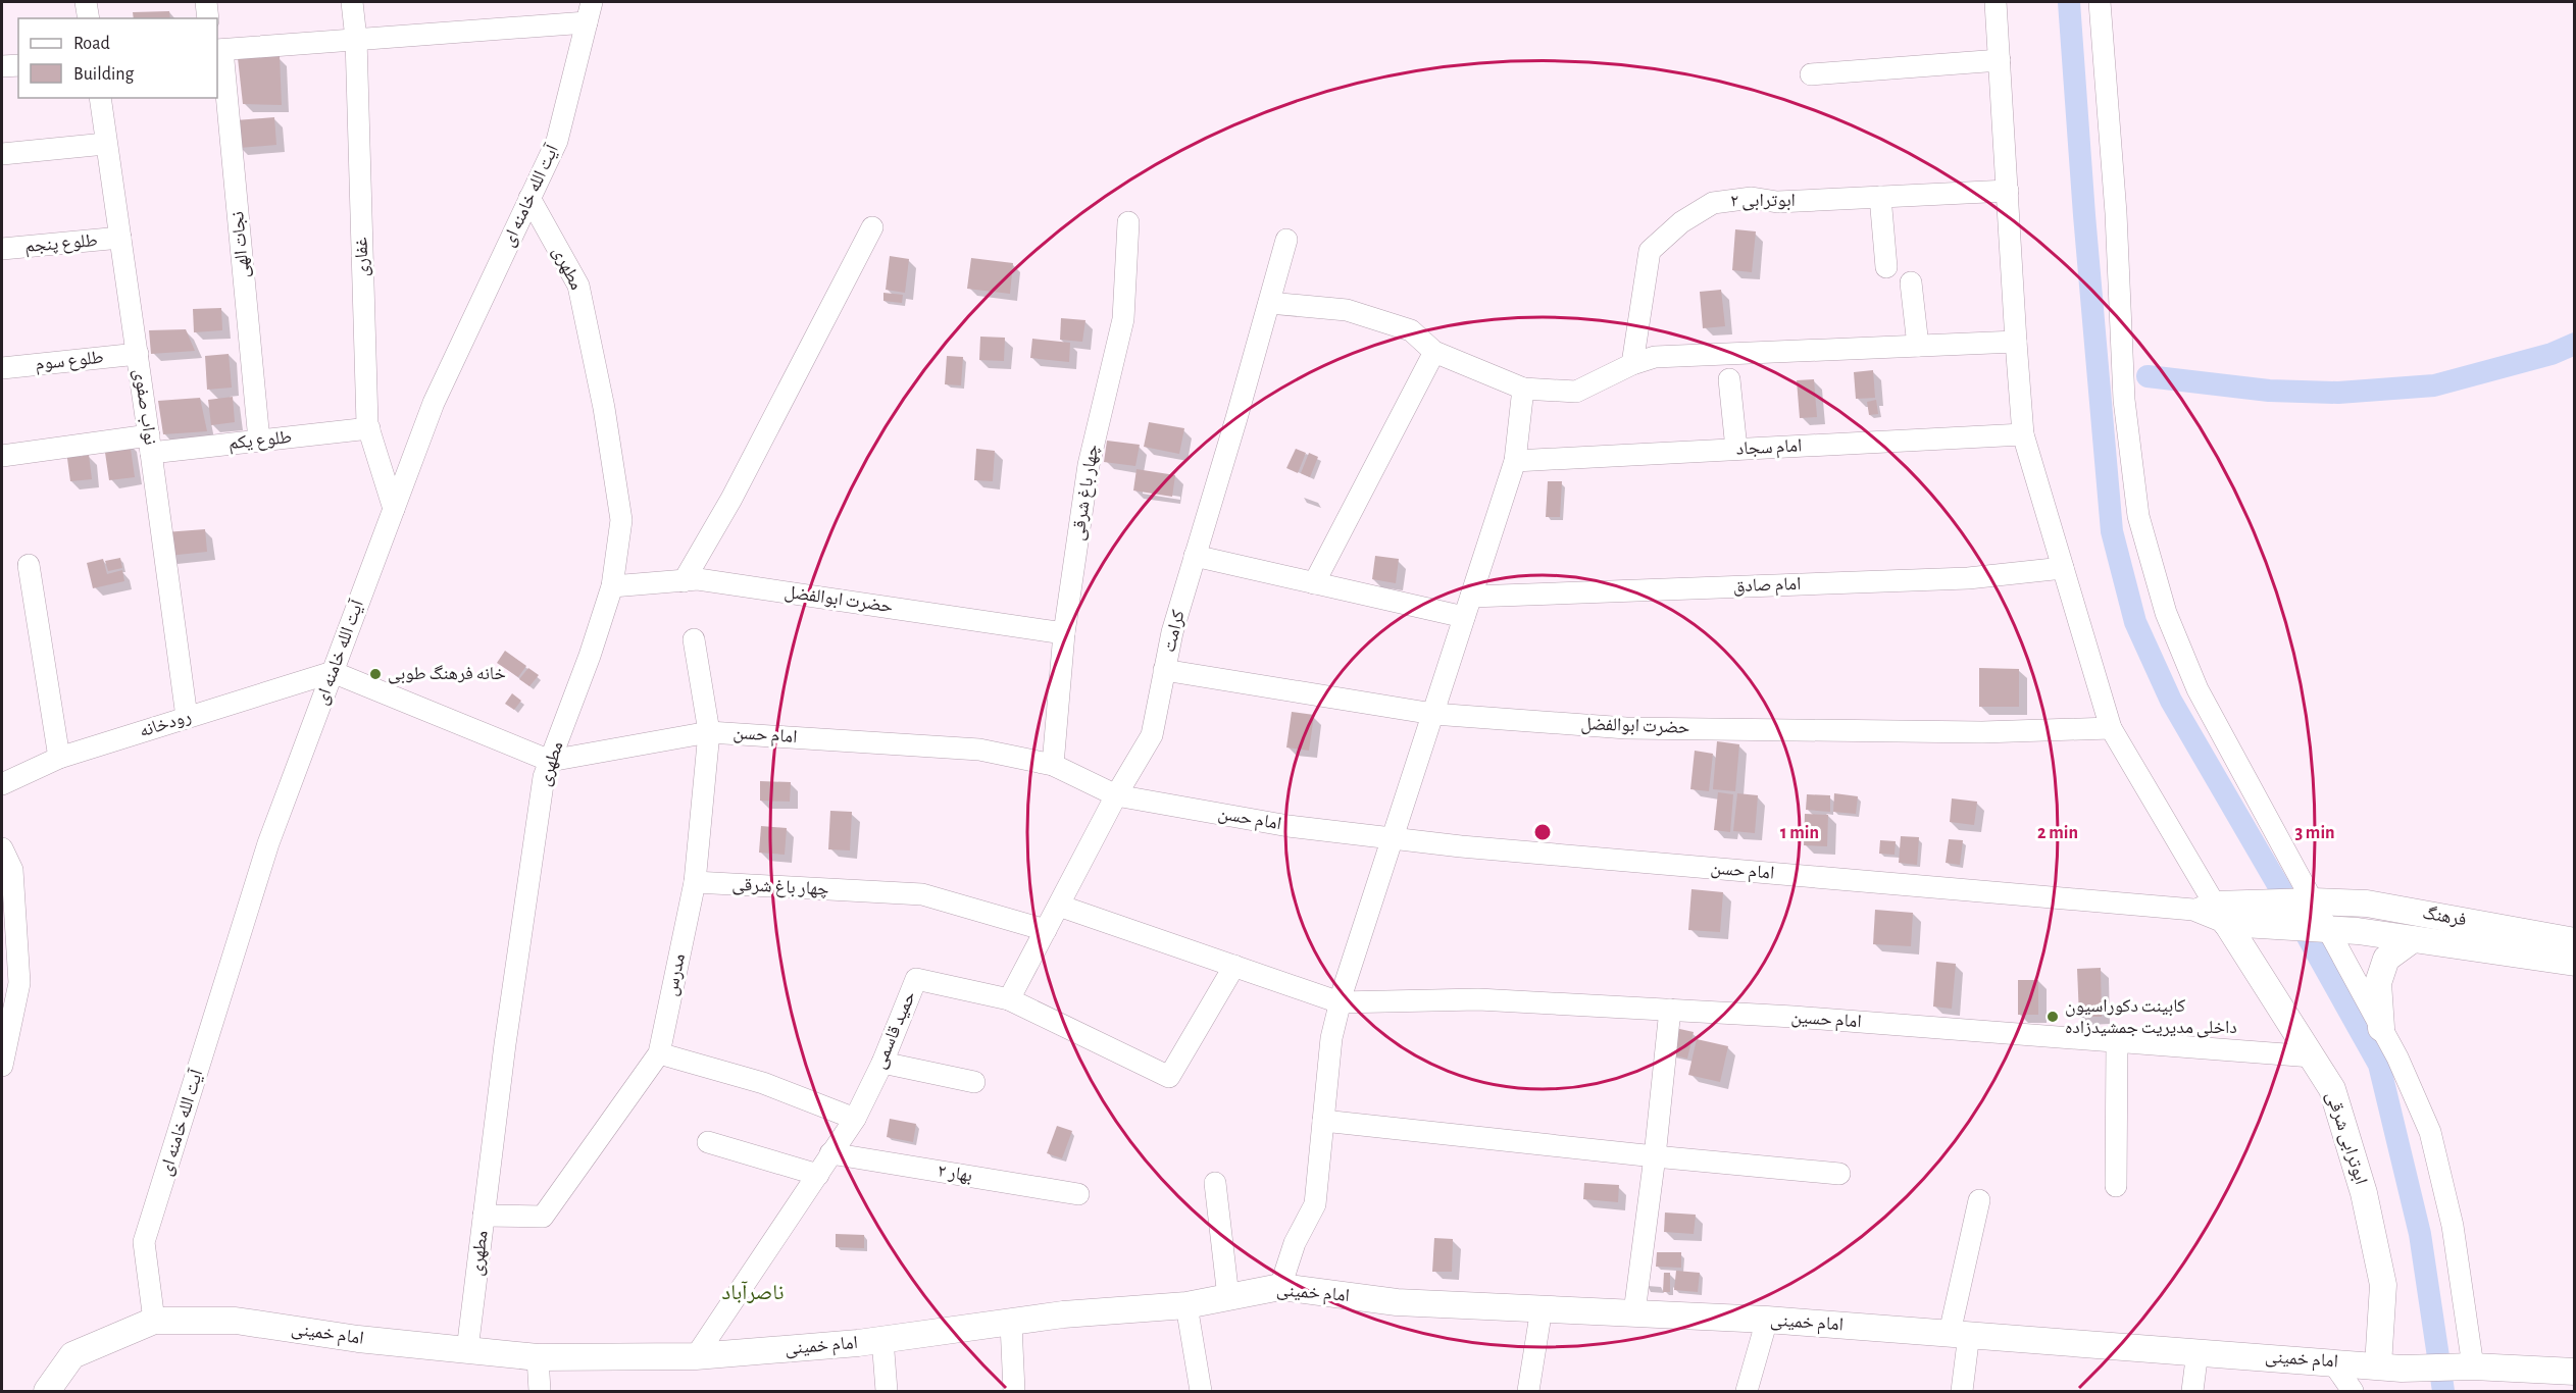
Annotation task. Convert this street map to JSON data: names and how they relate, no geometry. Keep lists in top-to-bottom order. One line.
{"streets":{"street":["آیت الله خامنه ای","ابوترابی ۲","طلوع پنجم","نجات الهی","غفاری","مطهری","طلوع سوم","نواب صفوی","طلوع یکم","امام سجاد","چهار باغ شرقی","امام صادق","حضرت ابوالفضل","کرامت","رودخانه","امام حسن","فرهنگ","مدرس","امام حسین","حمید قاسمی","ابوترابی شرقی","بهار ۲","امام خمینی"]},"crossings":[["آیت الله خامنه ای","غفاری"],["آیت الله خامنه ای","مطهری"],["آیت الله خامنه ای","رودخانه"],["آیت الله خامنه ای","امام خمینی"],["طلوع پنجم","نواب صفوی"],["نجات الهی","طلوع یکم"],["غفاری","طلوع یکم"],["مطهری","حضرت ابوالفضل"],["مطهری","امام حسن"],["مطهری","مدرس"],["مطهری","امام خمینی"],["طلوع سوم","نواب صفوی"],["نواب صفوی","طلوع یکم"],["نواب صفوی","رودخانه"],["چهار باغ شرقی","حضرت ابوالفضل"],["چهار باغ شرقی","کرامت"],["چهار باغ شرقی","امام حسن"],["چهار باغ شرقی","مدرس"],["حضرت ابوالفضل","کرامت"],["کرامت","امام حسن"],["کرامت","حمید قاسمی"],["امام حسن","فرهنگ"],["امام حسن","مدرس"],["امام حسن","ابوترابی شرقی"],["فرهنگ","ابوترابی شرقی"],["امام حسین","ابوترابی شرقی"],["حمید قاسمی","بهار ۲"],["حمید قاسمی","امام خمینی"],["ابوترابی شرقی","امام خمینی"]],"districts":["ناصرآباد"],"places":["خانه فرهنگ طوبی","کابینت دکوراسیون داخلی مدیریت جمشیدزاده"],"legend":["Road","Building"],"rings":["1 min","2 min","3 min"]}
